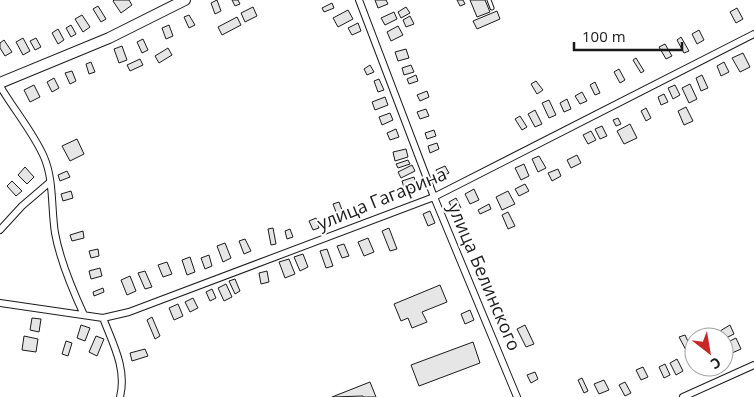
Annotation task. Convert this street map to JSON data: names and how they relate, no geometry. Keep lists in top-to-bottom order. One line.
{"streets":{"street":["улица Гагарина","улица Белинского"]},"crossings":[["улица Гагарина","улица Белинского"]],"scale_bar":"100 m","north":"bottom right"}
